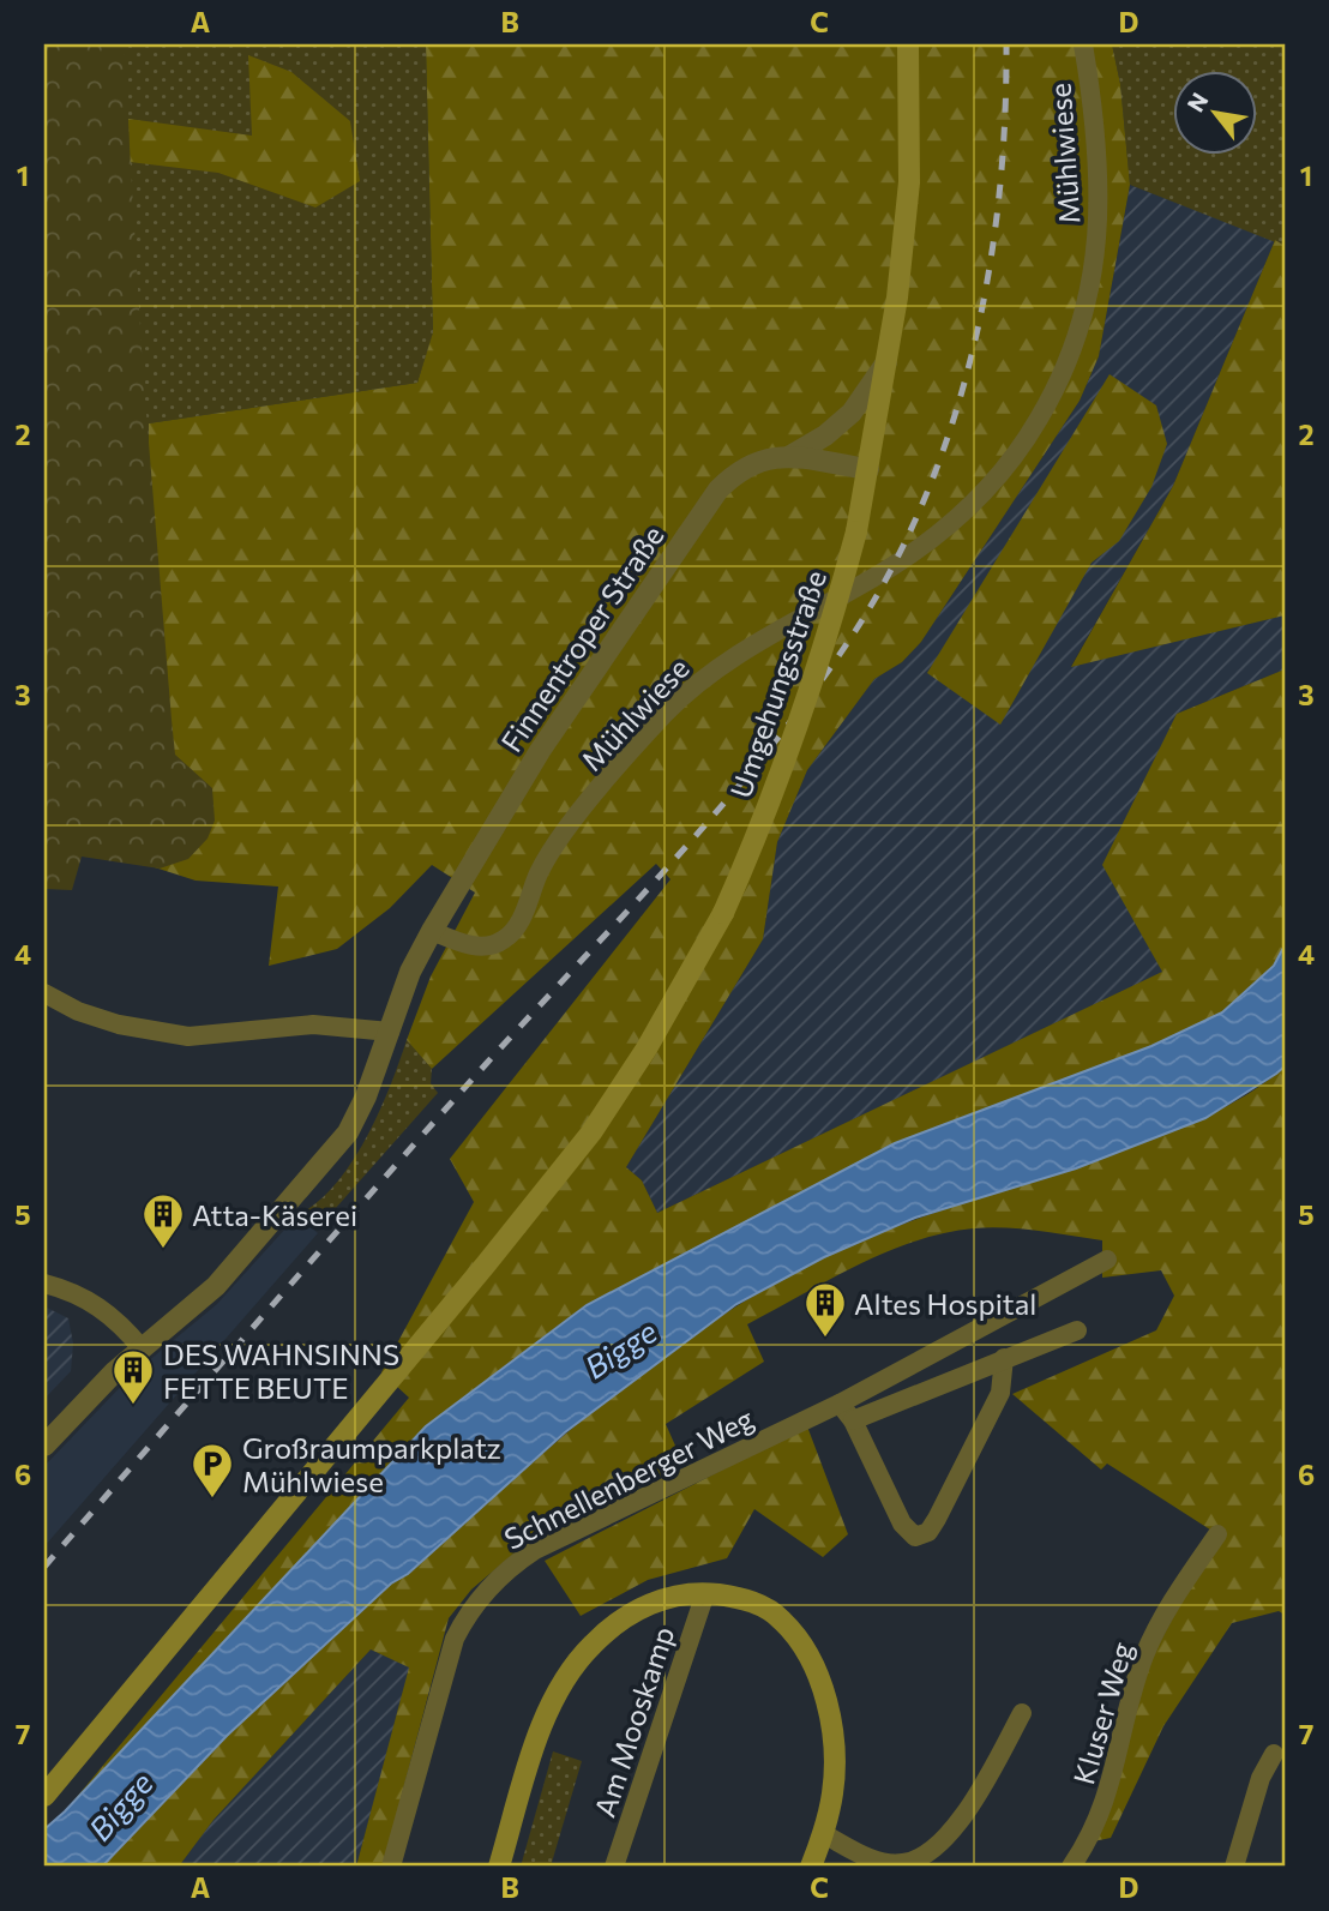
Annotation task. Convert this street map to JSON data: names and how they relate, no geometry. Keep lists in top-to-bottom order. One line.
{"streets":{"main road":["Umgehungsstraße"],"street":["Mühlwiese","Finnentroper Straße","Schnellenberger Weg","Kluser Weg","Am Mooskamp"]},"crossings":[["Mühlwiese","Finnentroper Straße"],["Finnentroper Straße","Umgehungsstraße"]],"water":["Bigge"],"places":{"building":["Atta-Käserei","Altes Hospital","DES WAHNSINNS FETTE BEUTE"],"parking":["Großraumparkplatz Mühlwiese"]},"north":"top left","grid":{"columns":["A","B","C","D"],"rows":["1","2","3","4","5","6","7"]}}
